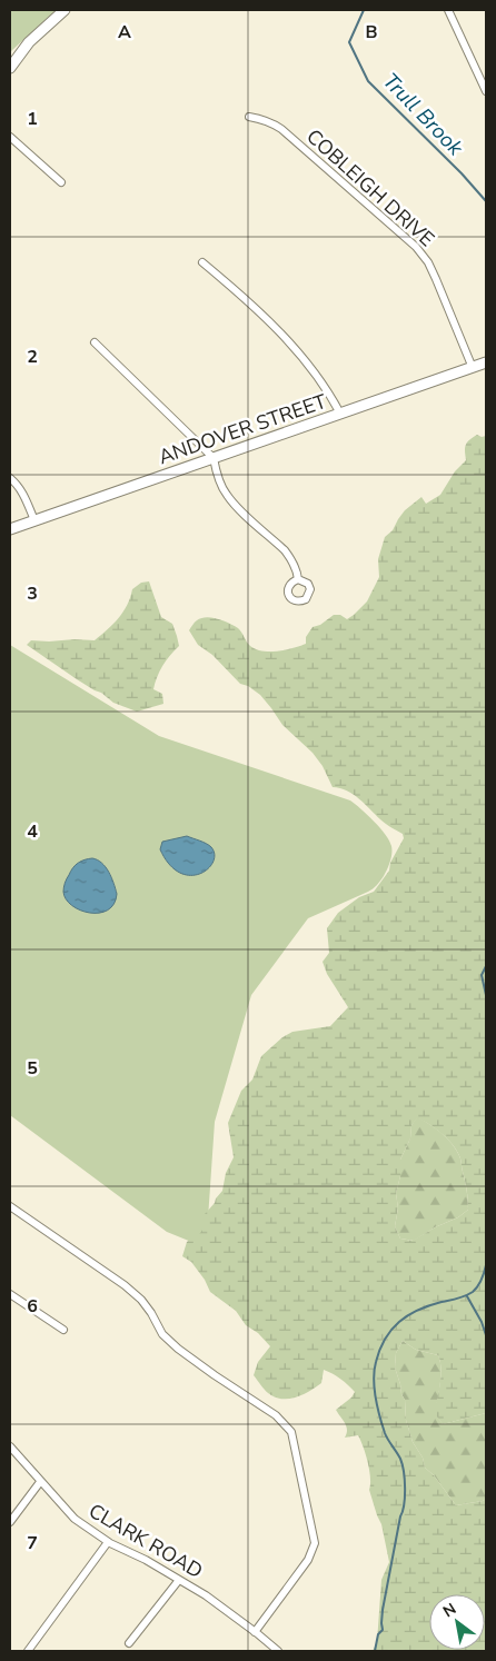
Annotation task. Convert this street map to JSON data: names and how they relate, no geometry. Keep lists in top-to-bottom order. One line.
{"streets":{"main road":["ANDOVER STREET"],"street":["COBLEIGH DRIVE","CLARK ROAD"]},"crossings":[["COBLEIGH DRIVE","ANDOVER STREET"]],"water":["Trull Brook"],"north":"top left","grid":{"columns":["A","B"],"rows":["1","2","3","4","5","6","7"]}}
